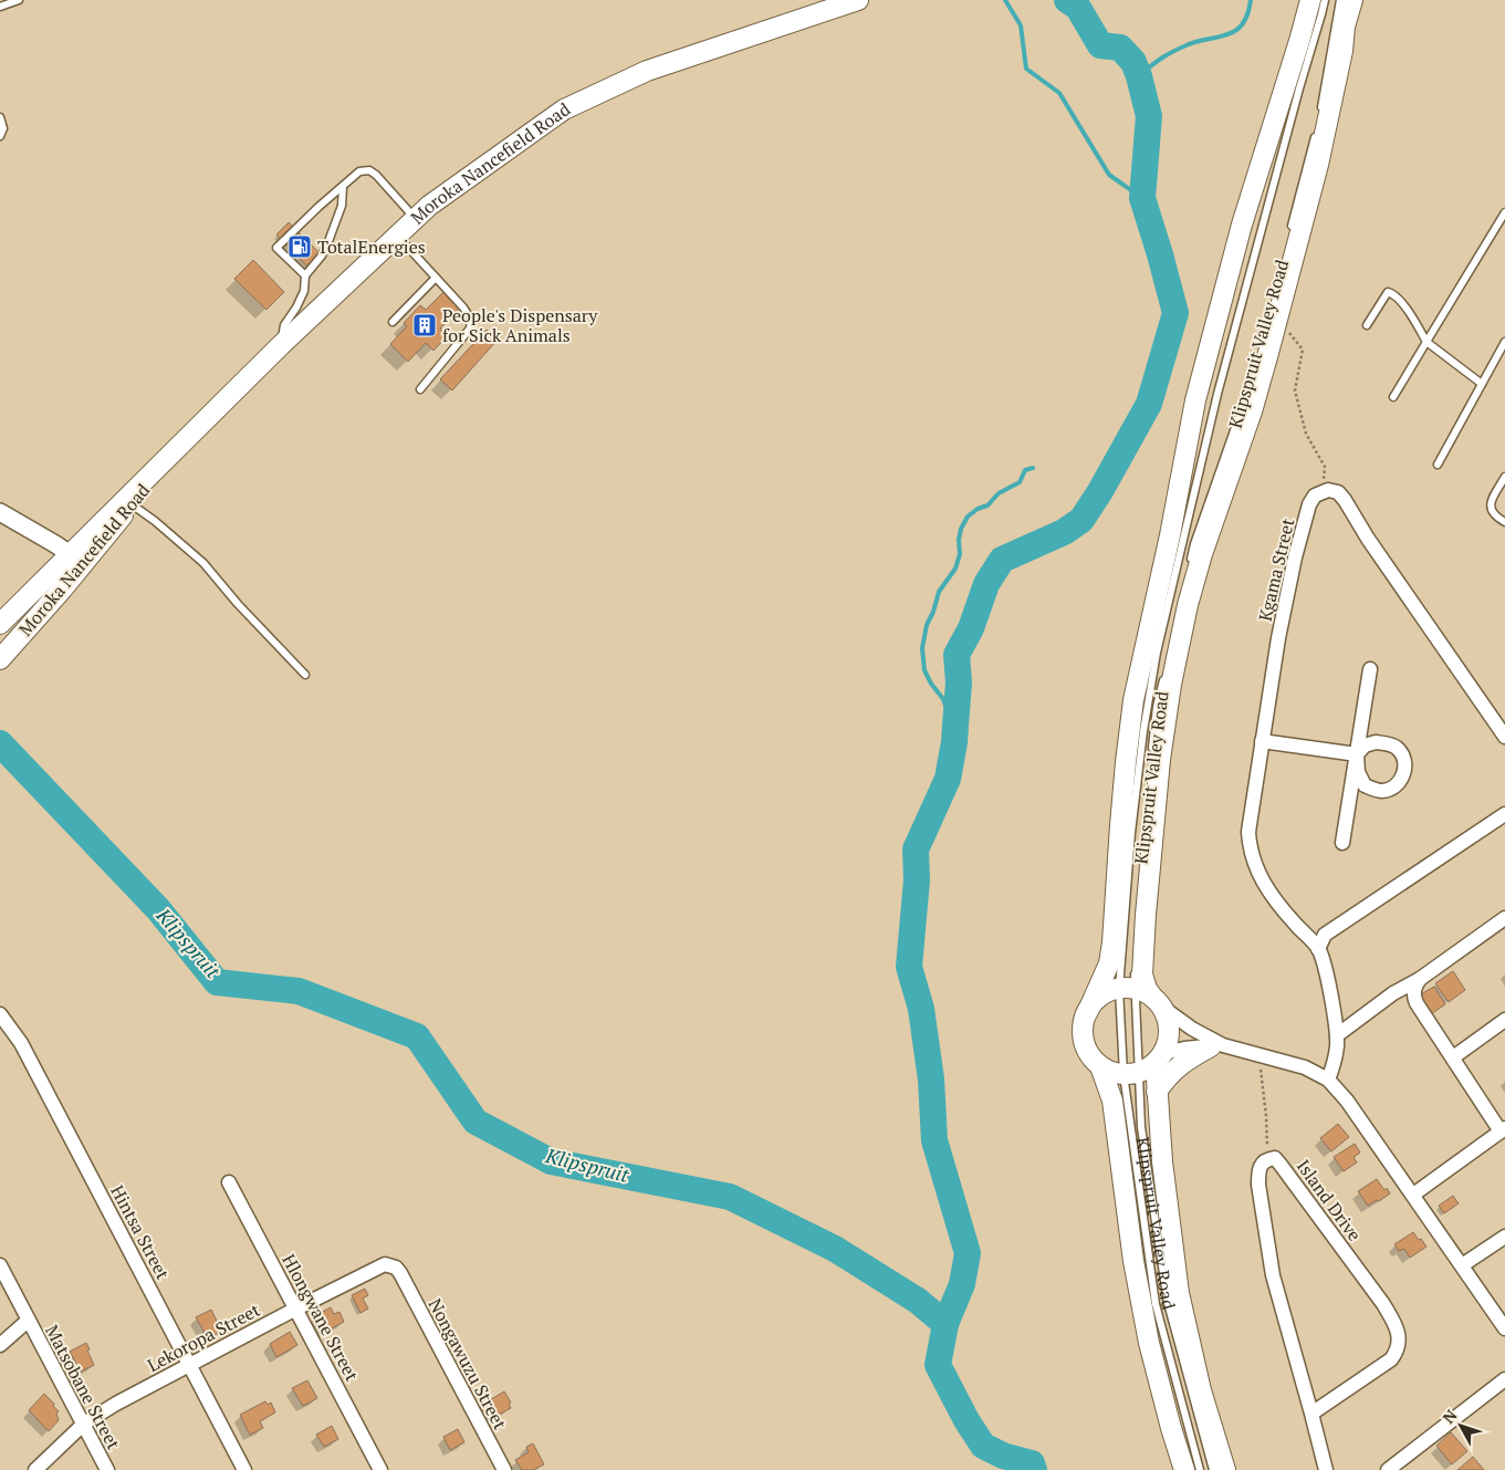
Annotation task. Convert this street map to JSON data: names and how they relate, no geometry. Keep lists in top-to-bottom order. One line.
{"streets":{"main road":["Moroka Nancefield Road","Klipspruit Valley Road"],"street":["Kgama Street","Island Drive","Hintsa Street","Hlongwane Street","Lekoropa Street","Nongawuzu Street","Matsobane Street"]},"crossings":[["Hintsa Street","Lekoropa Street"],["Hlongwane Street","Lekoropa Street"],["Lekoropa Street","Nongawuzu Street"],["Lekoropa Street","Matsobane Street"]],"water":["Klipspruit"],"places":{"fuel station":["TotalEnergies"],"building":["People's Dispensary for Sick Animals"]},"north":"top left"}
